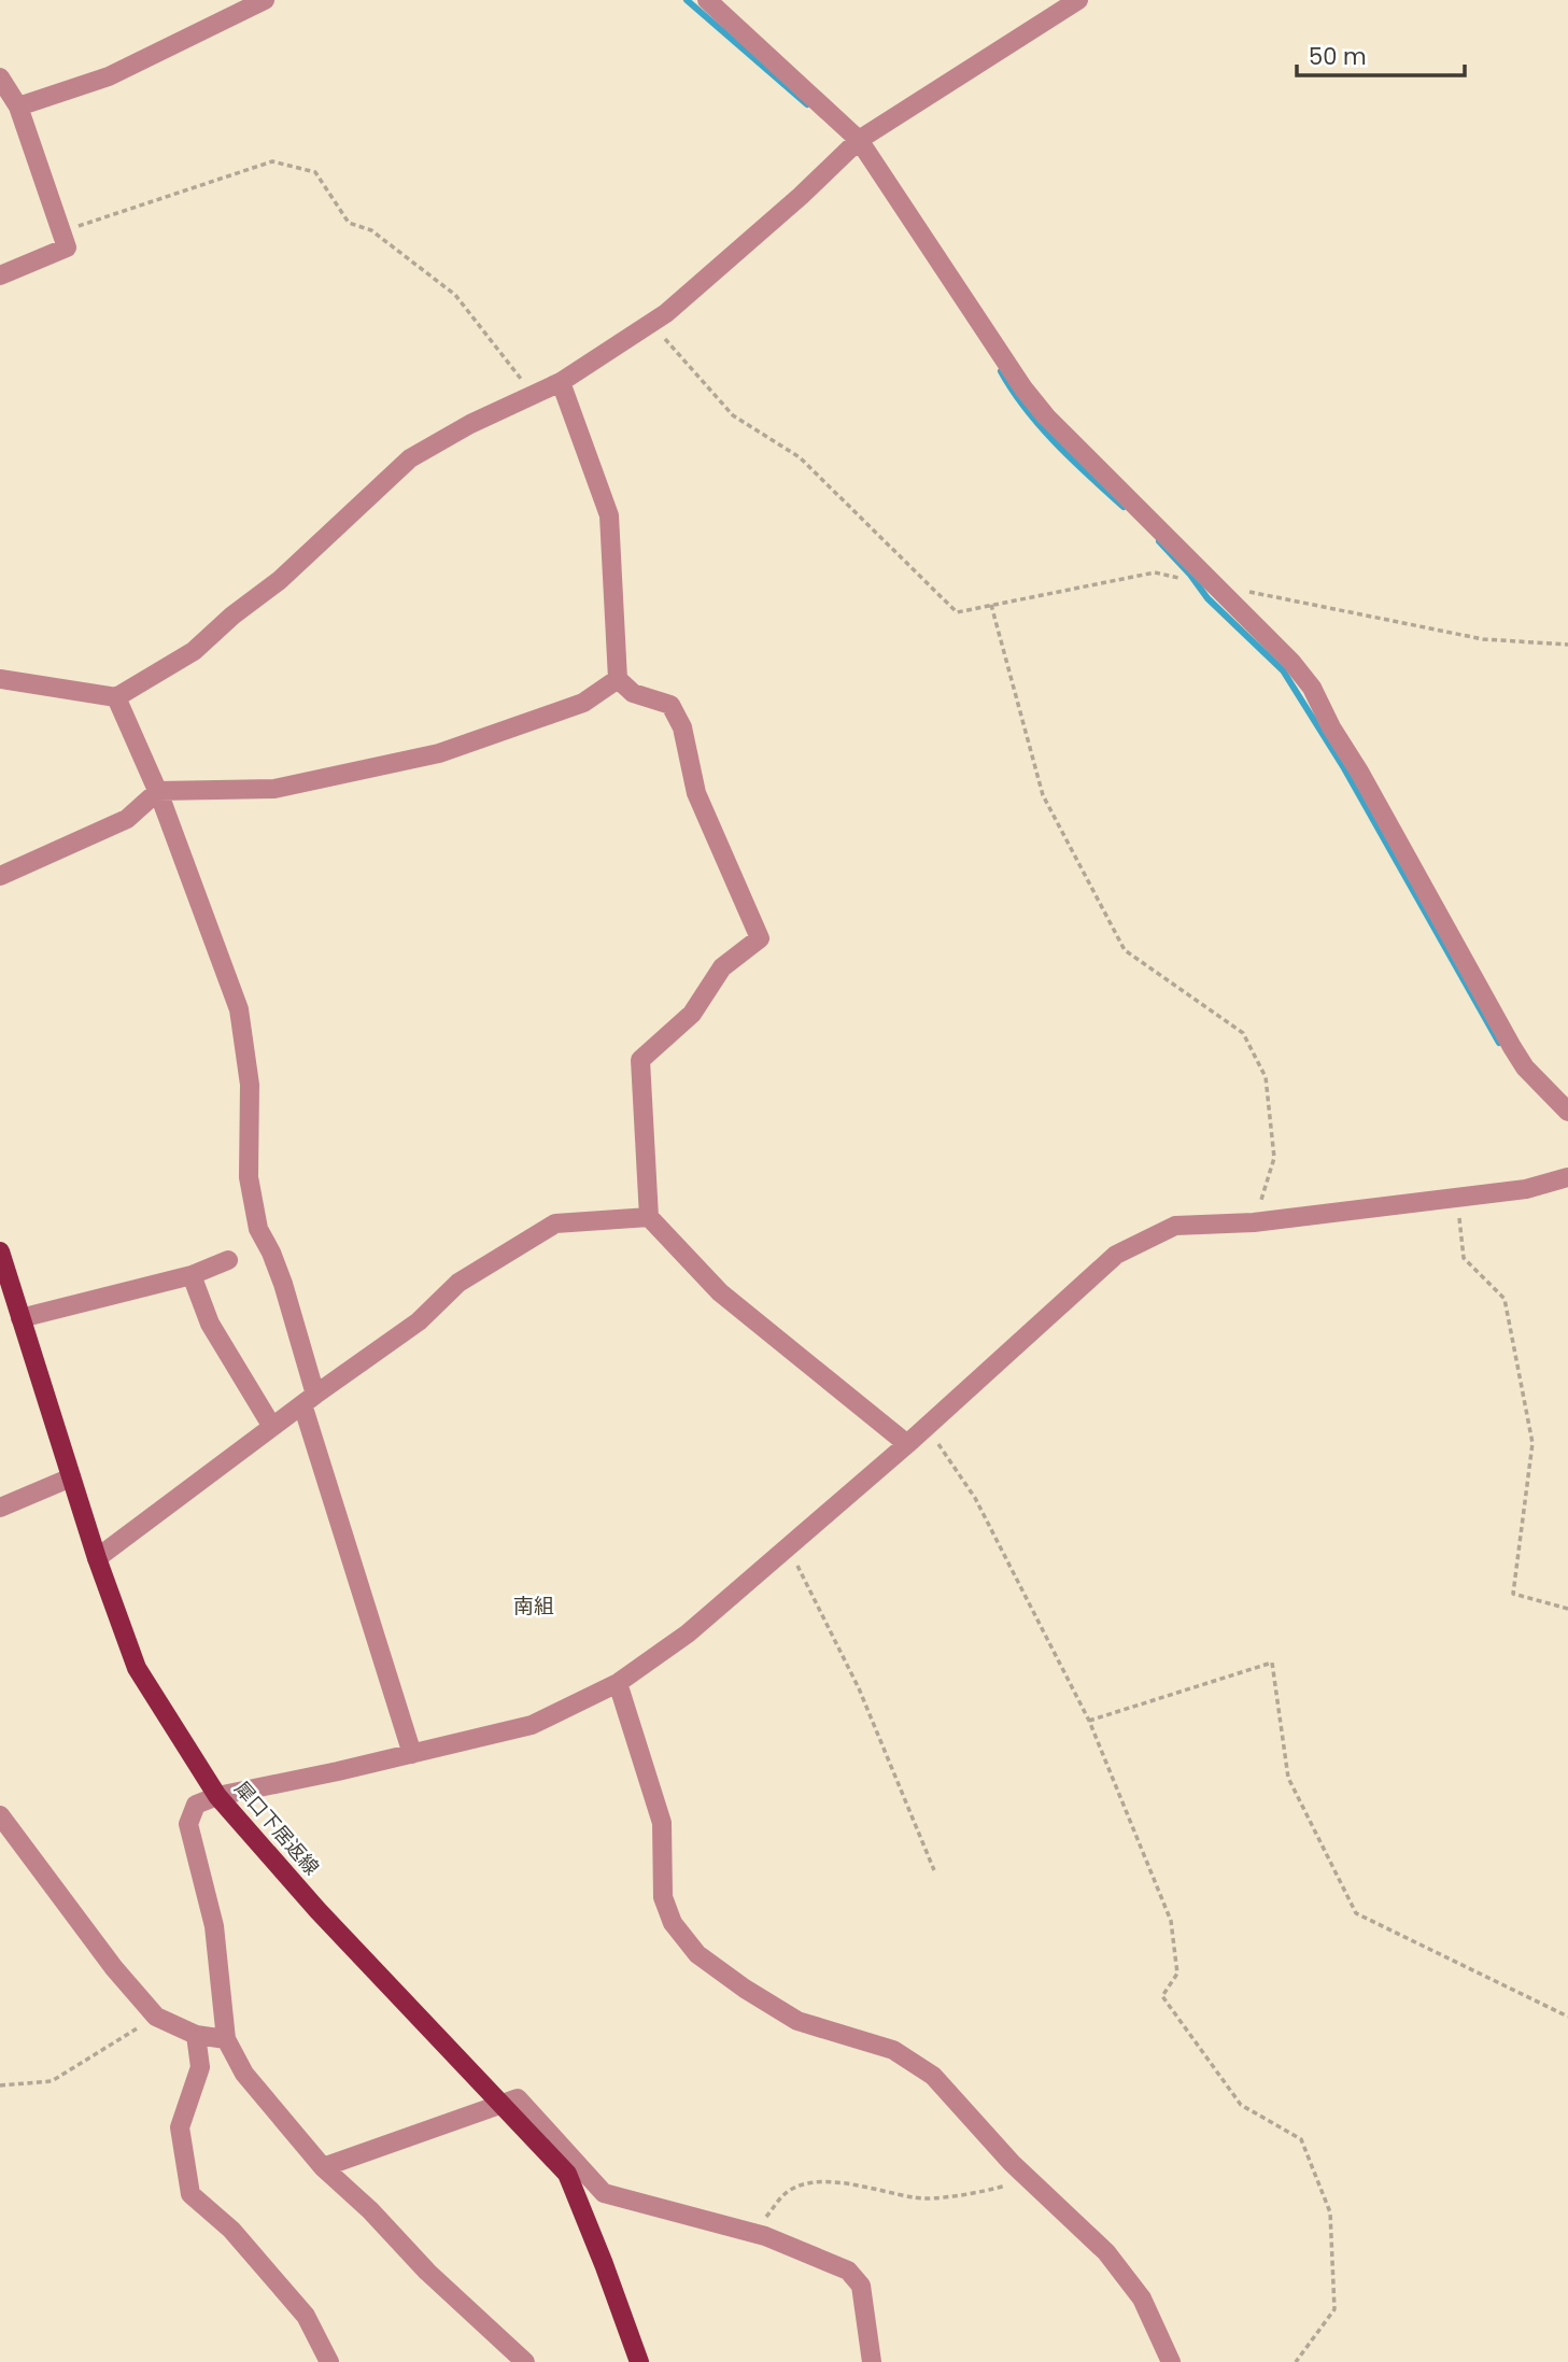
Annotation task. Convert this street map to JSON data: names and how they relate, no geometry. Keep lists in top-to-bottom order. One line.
{"streets":{"main road":["犀口下居返線"]},"districts":["南組"],"scale_bar":"50 m"}
